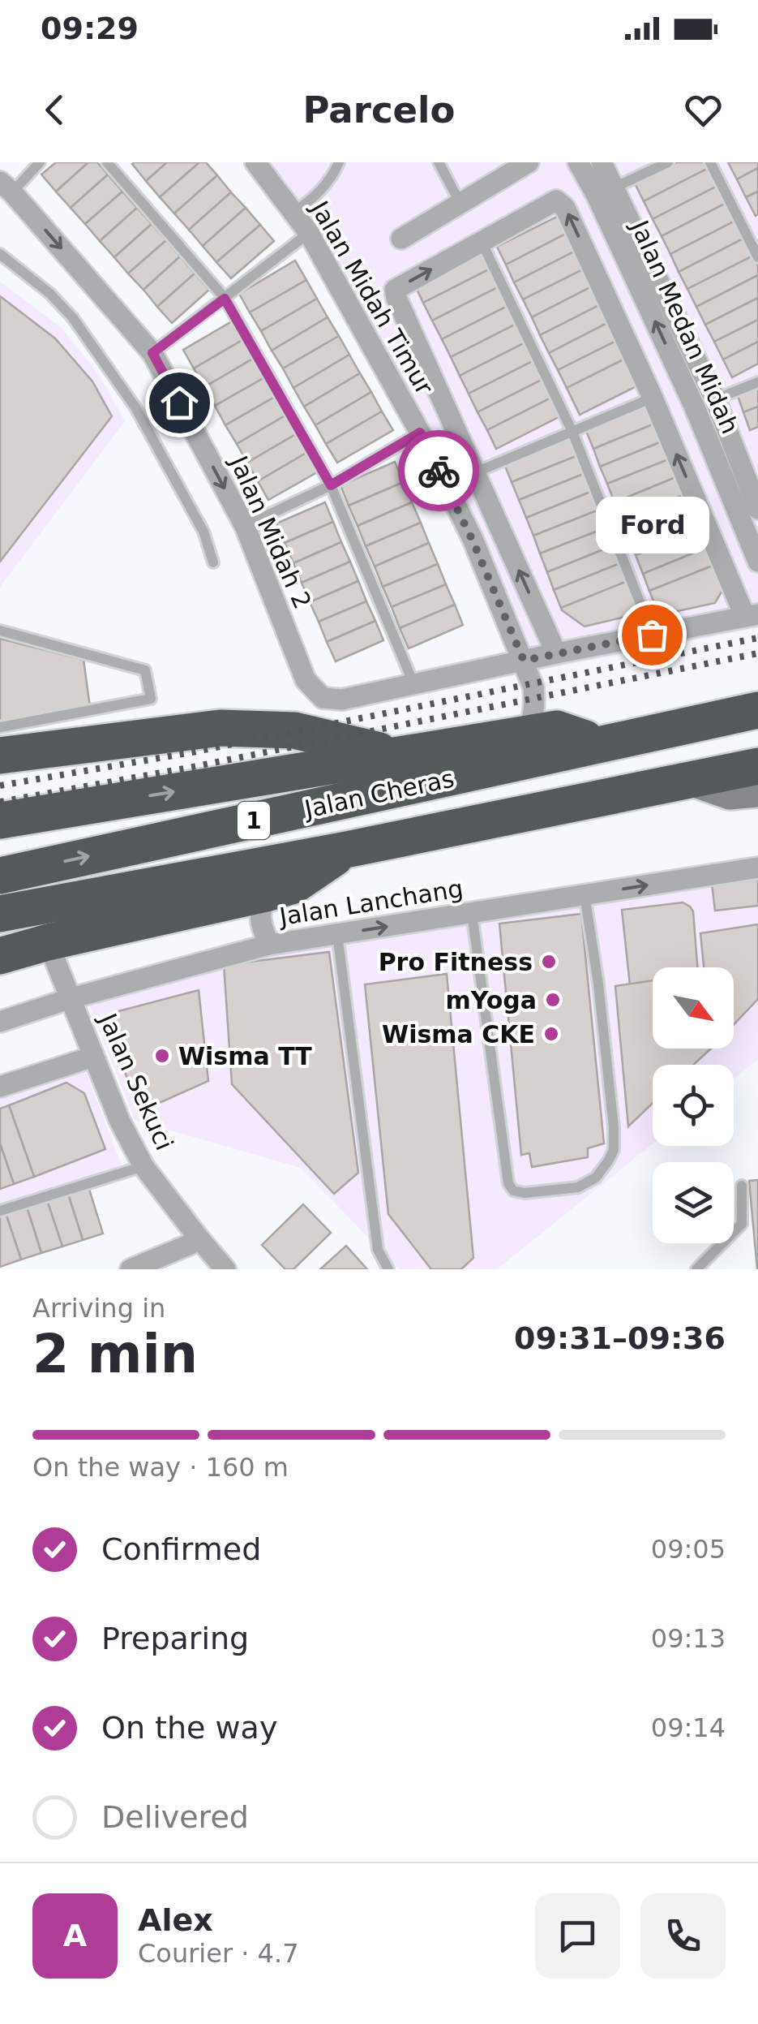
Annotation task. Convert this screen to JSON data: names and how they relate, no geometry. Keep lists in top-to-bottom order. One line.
{"streets":{"highway":["Jalan Cheras","1"],"street":["Jalan Midah Timur","Jalan Medan Midah","Jalan Midah 2","Jalan Lanchang","Jalan Sekuci"]},"crossings":[["Jalan Lanchang","Jalan Sekuci"]],"one_way":["Jalan Midah 2","Jalan Lanchang"],"places":["Ford","Pro Fitness","mYoga","Wisma CKE","Wisma TT"],"north":"bottom right","page":{"status":"09:29","header":"Parcelo","bubble":"Ford","heading":["2 min","Arriving in","09:31–09:36"],"panel":["Alex","Courier · 4.7"],"bar":"On the way · 160 m","list":[["Confirmed","09:05"],["Preparing","09:13"],["On the way","09:14"],"Delivered"],"round":"A"}}
